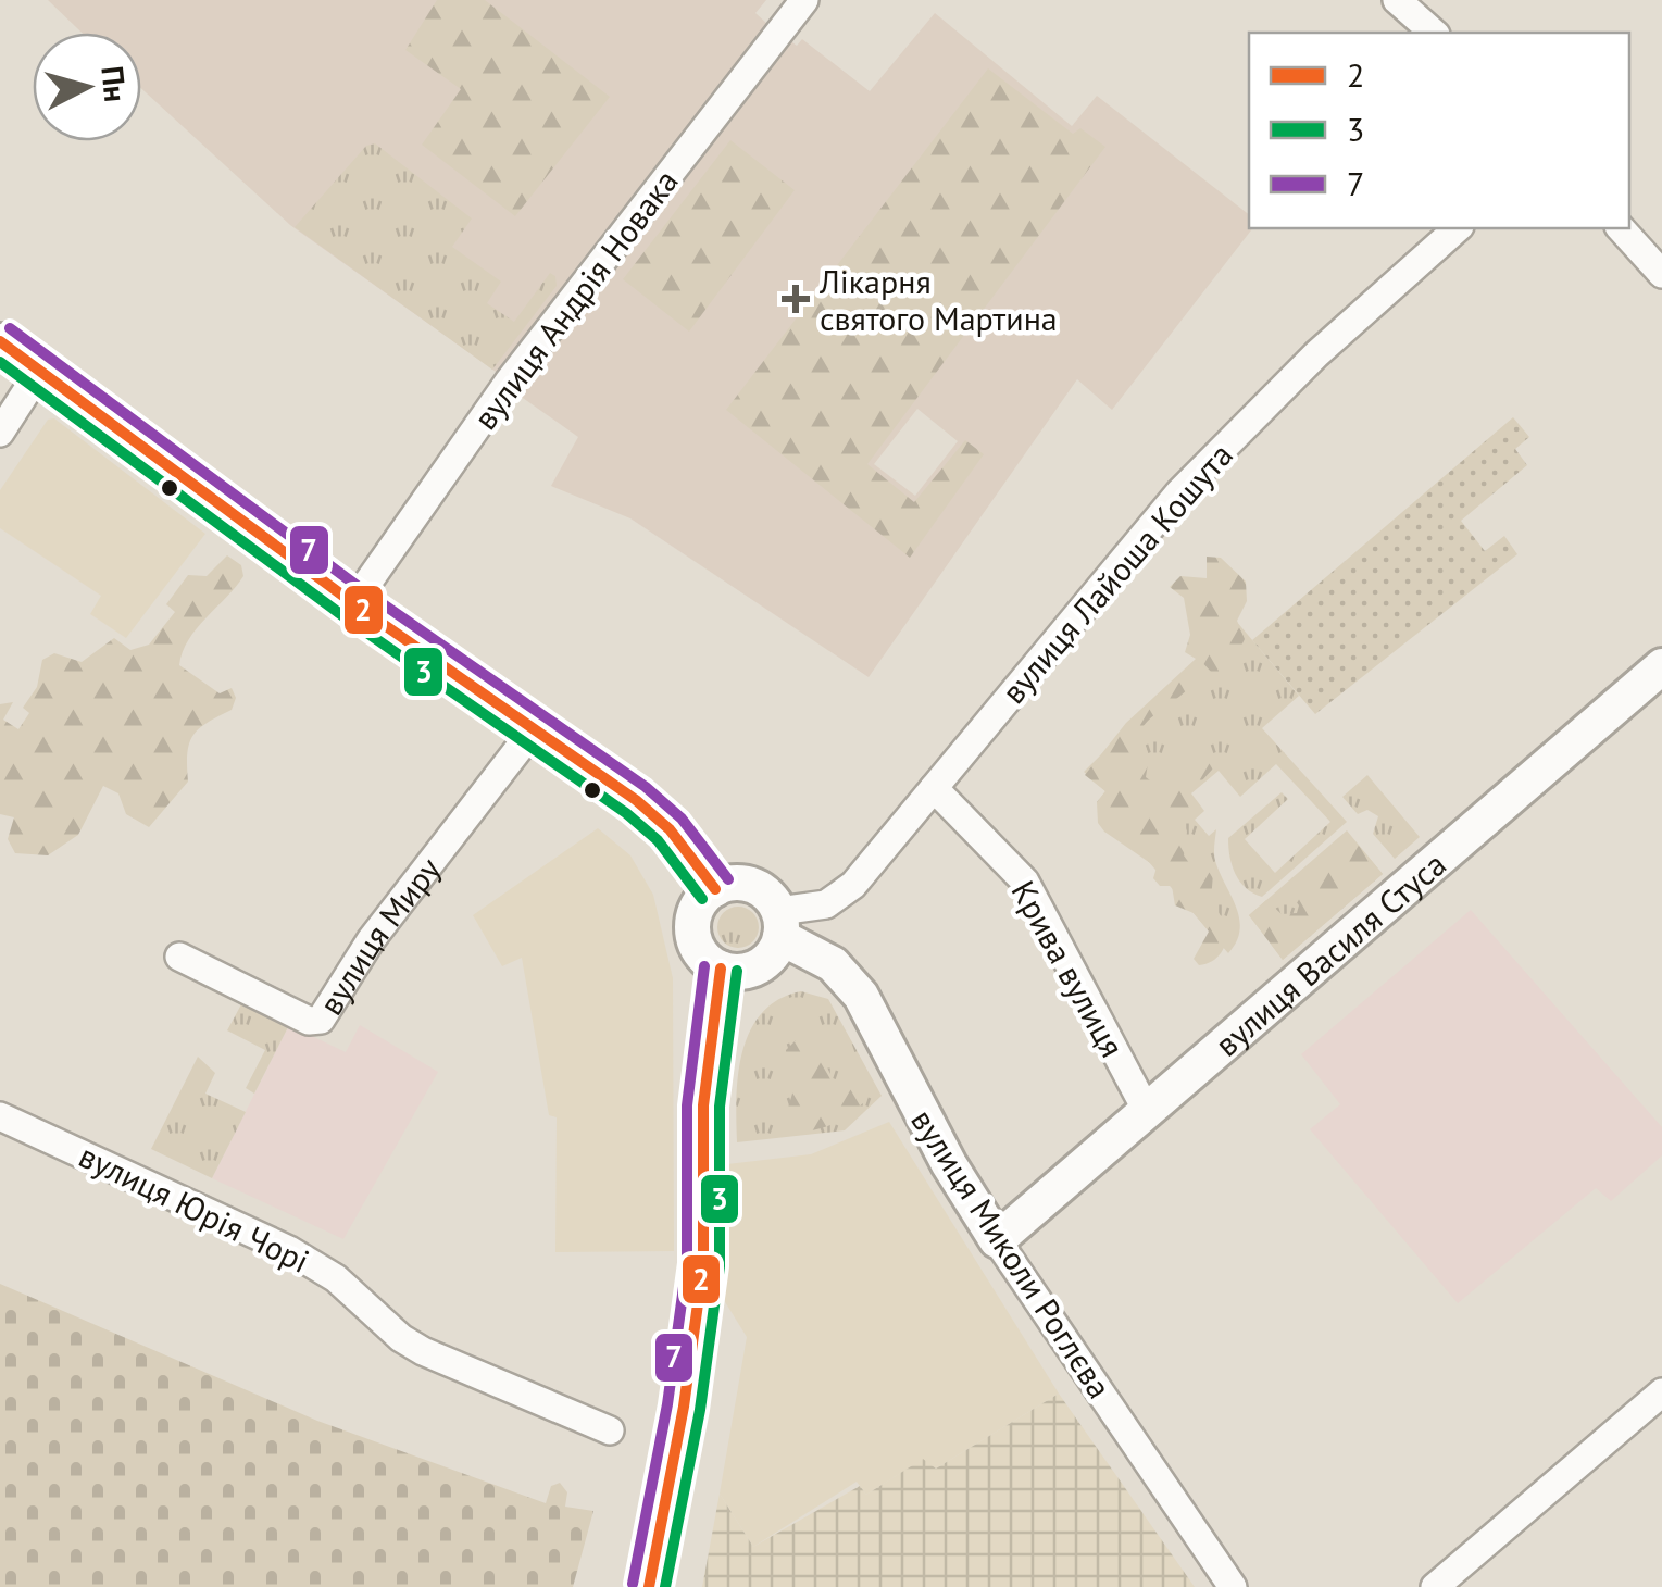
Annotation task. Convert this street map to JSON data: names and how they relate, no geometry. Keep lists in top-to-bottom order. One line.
{"streets":{"main road":["вулиця Василя Стуса","вулиця Миколи Роглєва"],"street":["вулиця Андрія Новака","вулиця Лайоша Кошута","вулиця Миру","Крива вулиця","вулиця Юрія Чорі"]},"crossings":[["вулиця Лайоша Кошута","Крива вулиця"],["вулиця Лайоша Кошута","вулиця Миколи Роглєва"],["вулиця Василя Стуса","Крива вулиця"],["вулиця Василя Стуса","вулиця Миколи Роглєва"]],"places":{"health":["Лікарня святого Мартина"]},"lines":["transit line 7","transit line 2","transit line 3"],"legend":["2","3","7"],"north":"right"}
